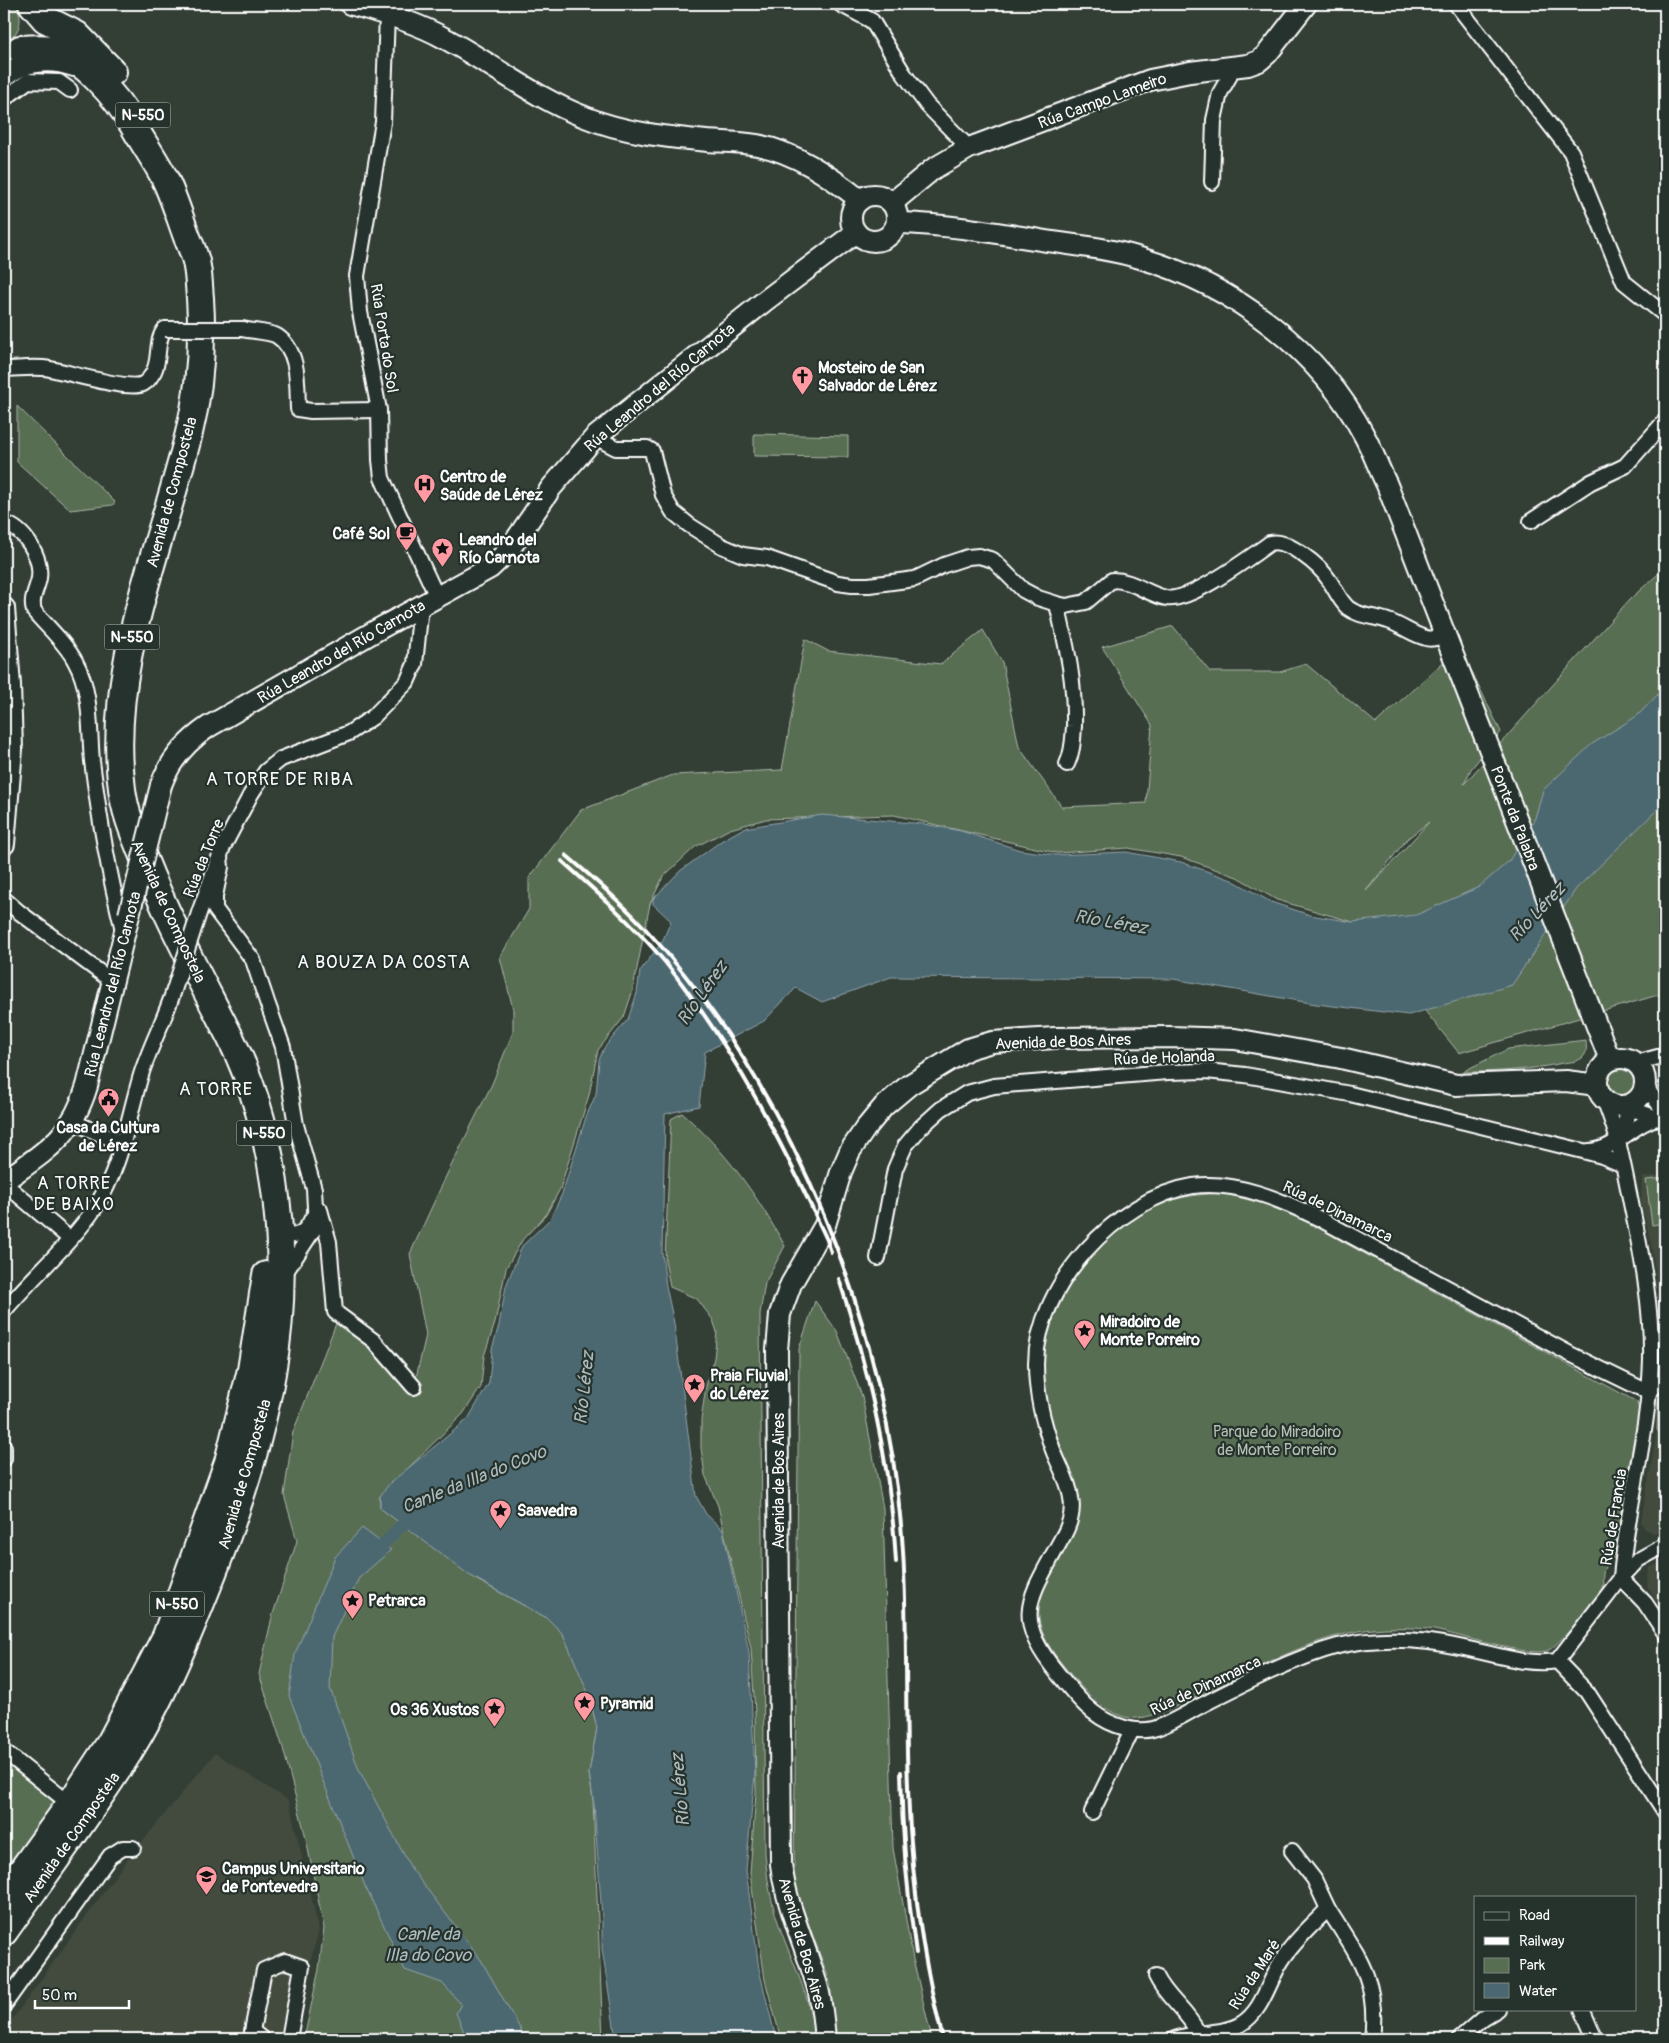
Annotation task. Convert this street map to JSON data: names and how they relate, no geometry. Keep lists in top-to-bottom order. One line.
{"streets":{"highway":["N-550","Avenida de Compostela"],"street":["Rúa Campo Lameiro","Rúa Porta do Sol","Rúa Leandro del Río Carnota","Ponte da Palabra","Rúa da Torre","Avenida de Bos Aires","Rúa de Holanda","Rúa de Dinamarca","Rúa de Francia","Rúa da Maré"]},"crossings":[["Rúa Campo Lameiro","Rúa Leandro del Río Carnota"],["Rúa Campo Lameiro","Ponte da Palabra"],["N-550","Avenida de Compostela"],["Rúa Porta do Sol","Rúa Leandro del Río Carnota"],["Rúa Porta do Sol","Rúa da Torre"],["Rúa Leandro del Río Carnota","Ponte da Palabra"],["Rúa Leandro del Río Carnota","Rúa da Torre"],["Ponte da Palabra","Avenida de Bos Aires"],["Rúa de Dinamarca","Rúa de Francia"]],"districts":["A TORRE DE RIBA","A BOUZA DA COSTA","A TORRE","A TORRE DE BAIXO"],"water":["Río Lérez","Canle da Illa do Covo"],"parks":["Parque do Miradoiro de Monte Porreiro"],"places":{"church":["Mosteiro de San Salvador de Lérez"],"hospital":["Centro de Saúde de Lérez"],"cafe":["Café Sol"],"place":["Leandro del Río Carnota","Miradoiro de Monte Porreiro","Praia Fluvial do Lérez","Saavedra","Petrarca","Pyramid","Os 36 Xustos"],"public building":["Casa da Cultura de Lérez"],"school or university":["Campus Universitario de Pontevedra"]},"legend":["Road","Railway","Park","Water"],"scale_bar":"50 m"}
